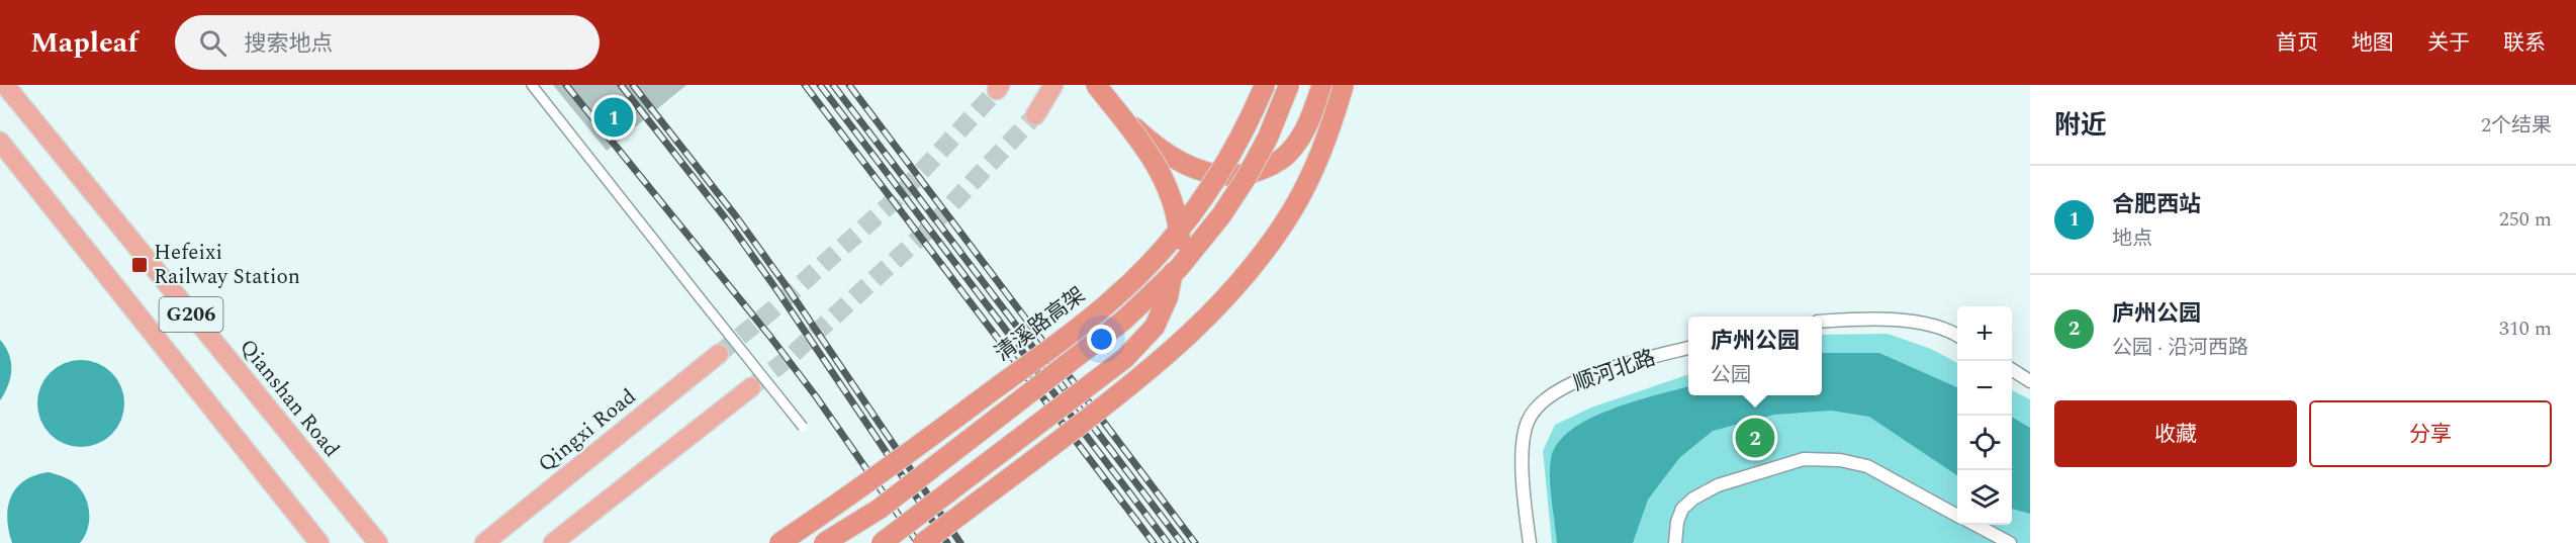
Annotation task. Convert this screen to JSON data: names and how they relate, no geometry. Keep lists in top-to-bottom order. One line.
{"streets":{"highway":["清溪路高架"],"main road":["G206","Qianshan Road","Qingxi Road"],"street":["顺河北路"]},"places":{"transit":["Hefeixi Railway Station"]},"page":{"header":"Mapleaf","search":"搜索地点","nav":["首页","地图","关于","联系"],"heading":["附近","2个结果"],"pins":["1","2"],"list":[{"mark":"1","name":"合肥西站","note":"地点","value":"250 m"},{"mark":"2","name":"庐州公园","note":"公园 · 沿河西路","value":"310 m"}],"map_buttons":["+","−"],"popup":["庐州公园","公园"],"buttons":["收藏","分享"]}}
